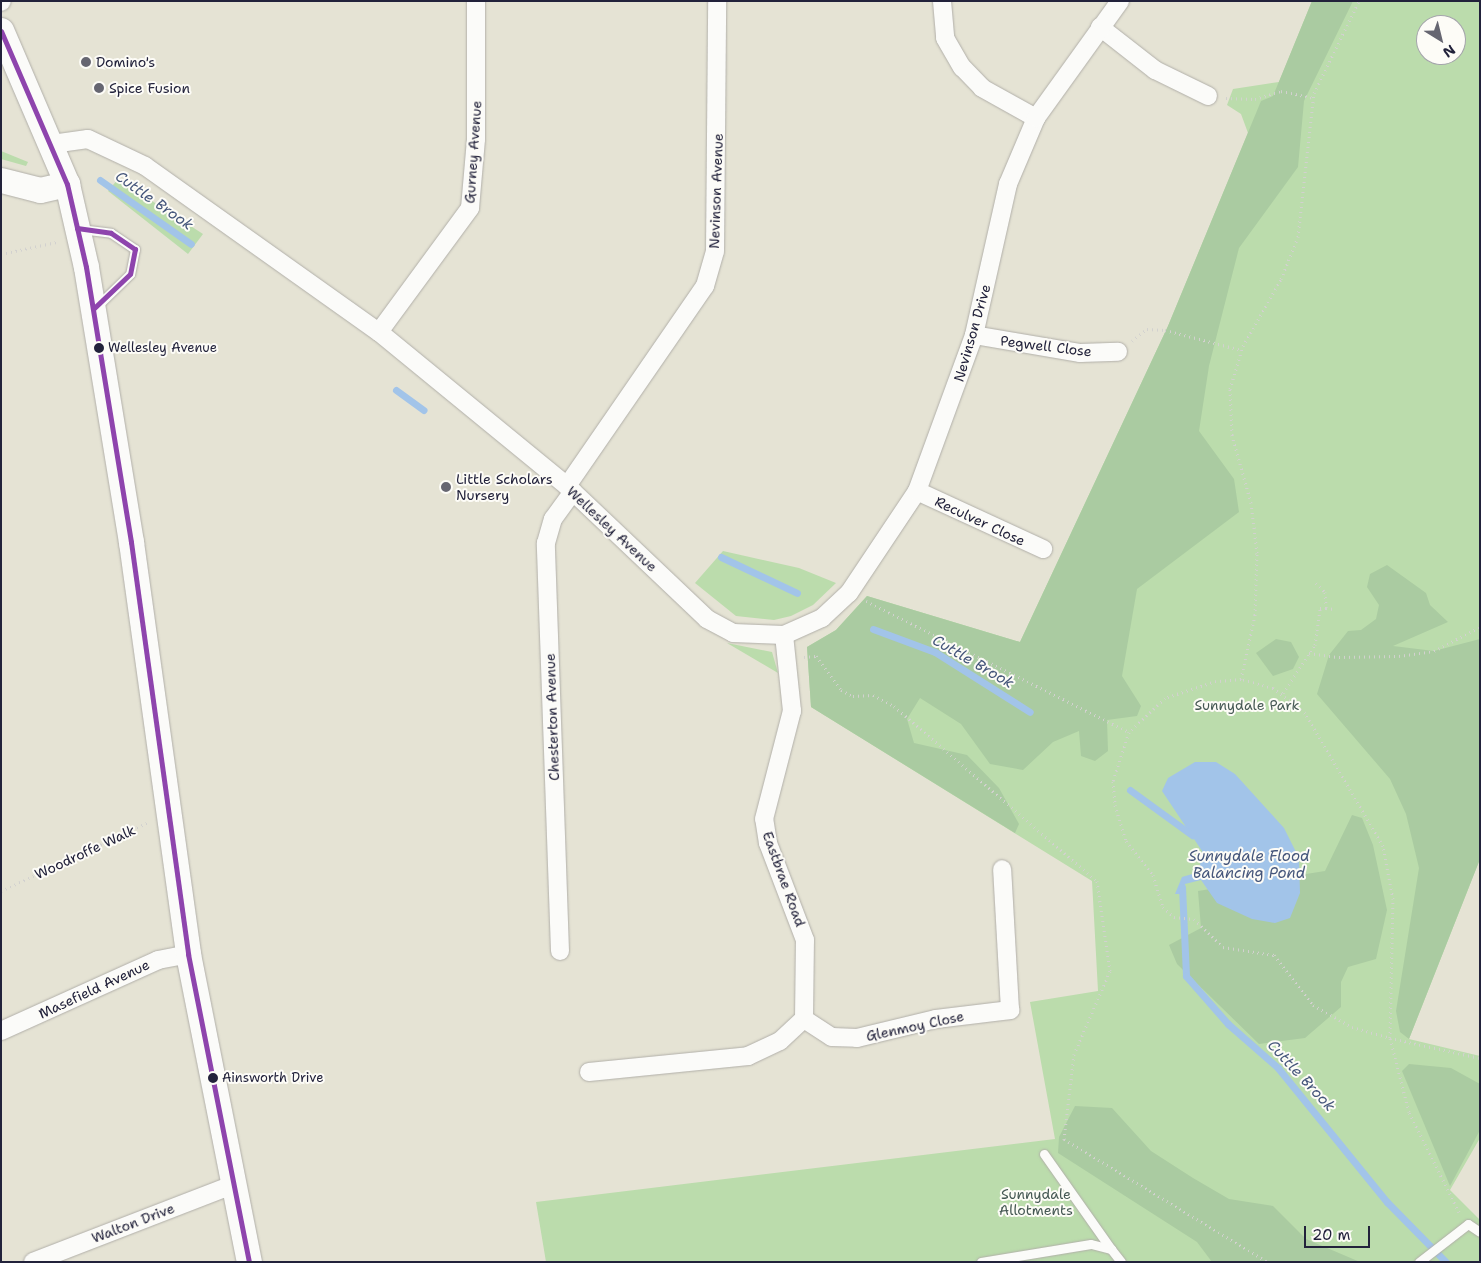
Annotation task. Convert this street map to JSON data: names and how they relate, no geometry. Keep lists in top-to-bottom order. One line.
{"streets":{"street":["Gurney Avenue","Nevinson Avenue","Nevinson Drive","Pegwell Close","Reculver Close","Wellesley Avenue","Chesterton Avenue","Eastbrae Road","Masefield Avenue","Glenmoy Close","Walton Drive"],"path":["Woodroffe Walk"]},"crossings":[["Gurney Avenue","Wellesley Avenue"],["Nevinson Avenue","Wellesley Avenue"],["Nevinson Avenue","Chesterton Avenue"],["Nevinson Drive","Pegwell Close"],["Nevinson Drive","Reculver Close"],["Nevinson Drive","Wellesley Avenue"],["Nevinson Drive","Eastbrae Road"],["Wellesley Avenue","Chesterton Avenue"],["Wellesley Avenue","Eastbrae Road"],["Eastbrae Road","Glenmoy Close"]],"water":["Cuttle Brook","Sunnydale Flood Balancing Pond"],"parks":["Sunnydale Park","Sunnydale Allotments"],"places":["Domino's","Spice Fusion","Wellesley Avenue","Little Scholars Nursery","Ainsworth Drive"],"scale_bar":"20 m","north":"bottom right"}
